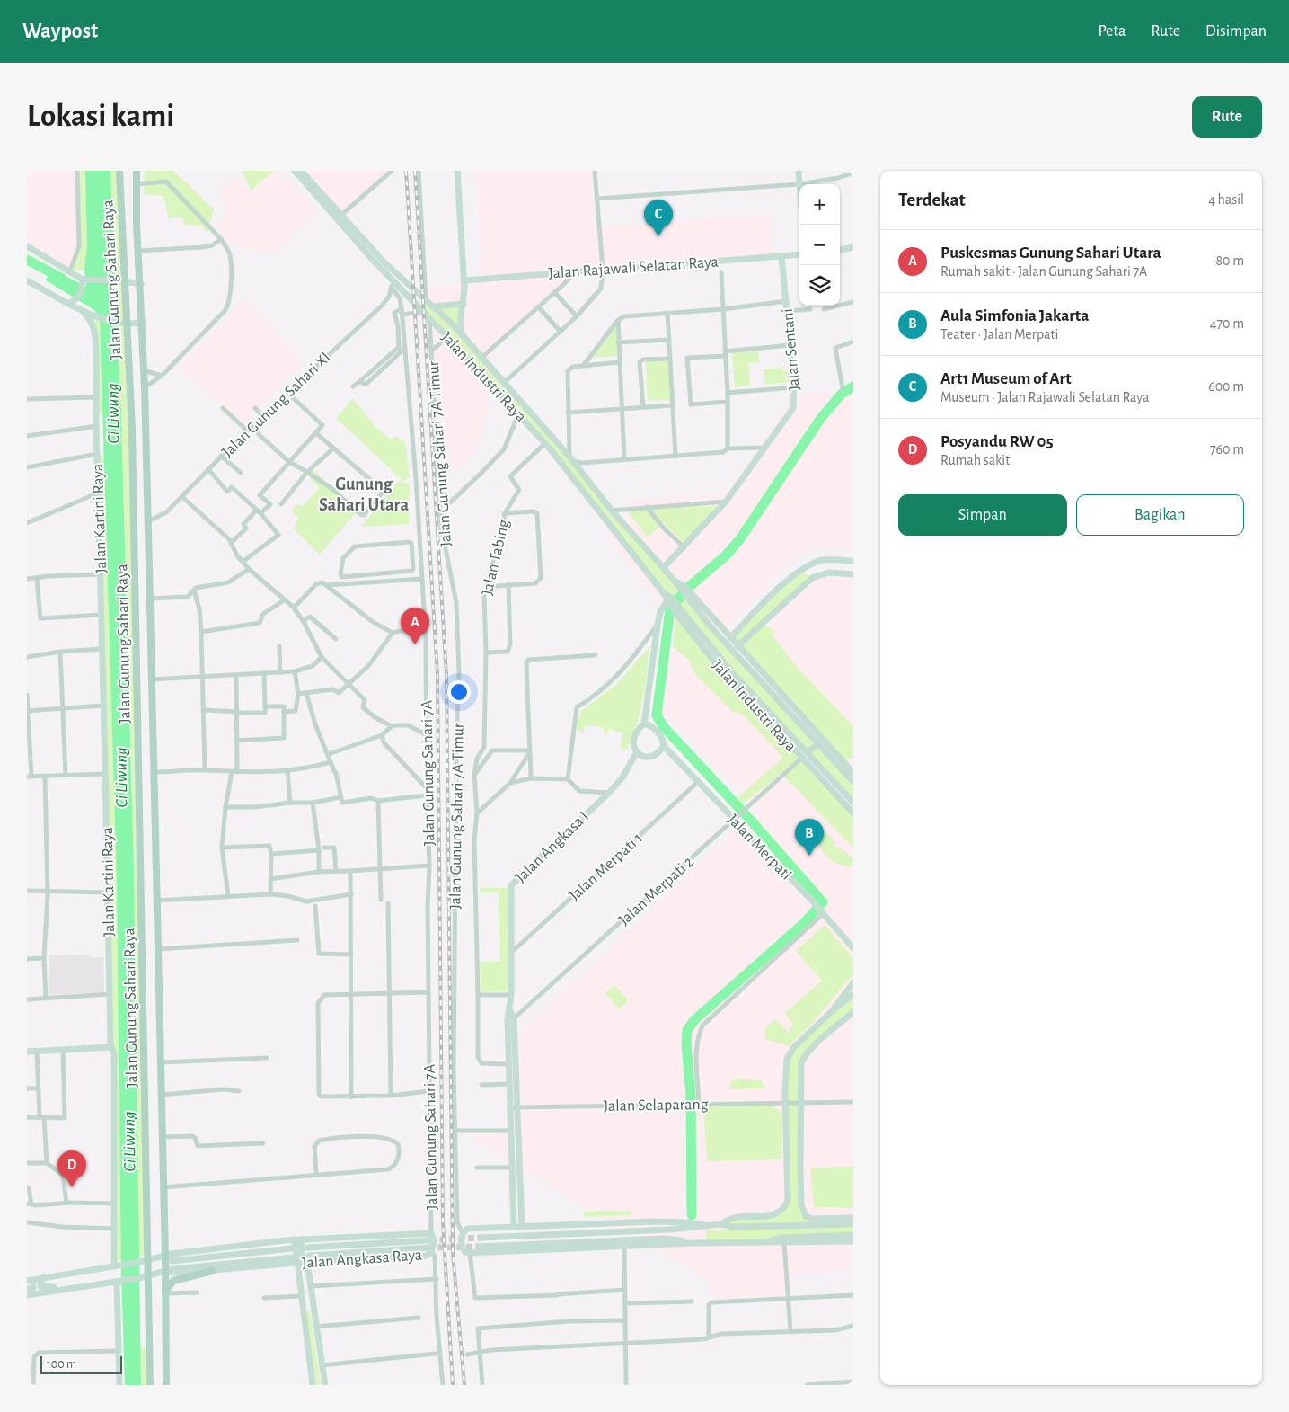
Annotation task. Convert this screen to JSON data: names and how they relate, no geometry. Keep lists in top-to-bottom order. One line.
{"streets":{"main road":["Jalan Rajawali Selatan Raya","Jalan Gunung Sahari Raya","Jalan Sentani","Jalan Industri Raya","Jalan Kartini Raya","Jalan Angkasa I","Jalan Merpati","Jalan Angkasa Raya"],"street":["Jalan Gunung Sahari XI","Jalan Gunung Sahari 7A Timur","Jalan Tabing","Jalan Gunung Sahari 7A","Jalan Merpati 1","Jalan Merpati 2","Jalan Selaparang"]},"crossings":[["Jalan Rajawali Selatan Raya","Jalan Sentani"],["Jalan Gunung Sahari Raya","Jalan Gunung Sahari XI"],["Jalan Gunung Sahari Raya","Jalan Angkasa Raya"],["Jalan Sentani","Jalan Industri Raya"],["Jalan Industri Raya","Jalan Gunung Sahari XI"],["Jalan Industri Raya","Jalan Gunung Sahari 7A Timur"],["Jalan Industri Raya","Jalan Tabing"],["Jalan Industri Raya","Jalan Merpati 2"],["Jalan Gunung Sahari XI","Jalan Gunung Sahari 7A"],["Jalan Kartini Raya","Jalan Angkasa Raya"],["Jalan Tabing","Jalan Angkasa I"],["Jalan Gunung Sahari 7A","Jalan Angkasa Raya"],["Jalan Angkasa I","Jalan Merpati"],["Jalan Angkasa I","Jalan Merpati 1"],["Jalan Angkasa I","Jalan Merpati 2"],["Jalan Angkasa I","Jalan Selaparang"],["Jalan Merpati","Jalan Merpati 1"],["Jalan Merpati","Jalan Merpati 2"]],"districts":["Gunung Sahari Utara"],"water":["Ci Liwung"],"scale_bar":"100 m","page":{"header":"Waypost","nav":["Peta","Rute","Disimpan"],"buttons":["Rute",["Simpan","Bagikan"]],"title":"Lokasi kami","heading":["Terdekat","4 hasil"],"map_buttons":["+","−"],"pins":["C","A","B","D"],"list":[{"mark":"A","name":"Puskesmas Gunung Sahari Utara","note":"Rumah sakit · Jalan Gunung Sahari 7A","value":"80 m"},{"mark":"B","name":"Aula Simfonia Jakarta","note":"Teater · Jalan Merpati","value":"470 m"},{"mark":"C","name":"Art1 Museum of Art","note":"Museum · Jalan Rajawali Selatan Raya","value":"600 m"},{"mark":"D","name":"Posyandu RW 05","note":"Rumah sakit","value":"760 m"}],"scale":"100 m"}}
